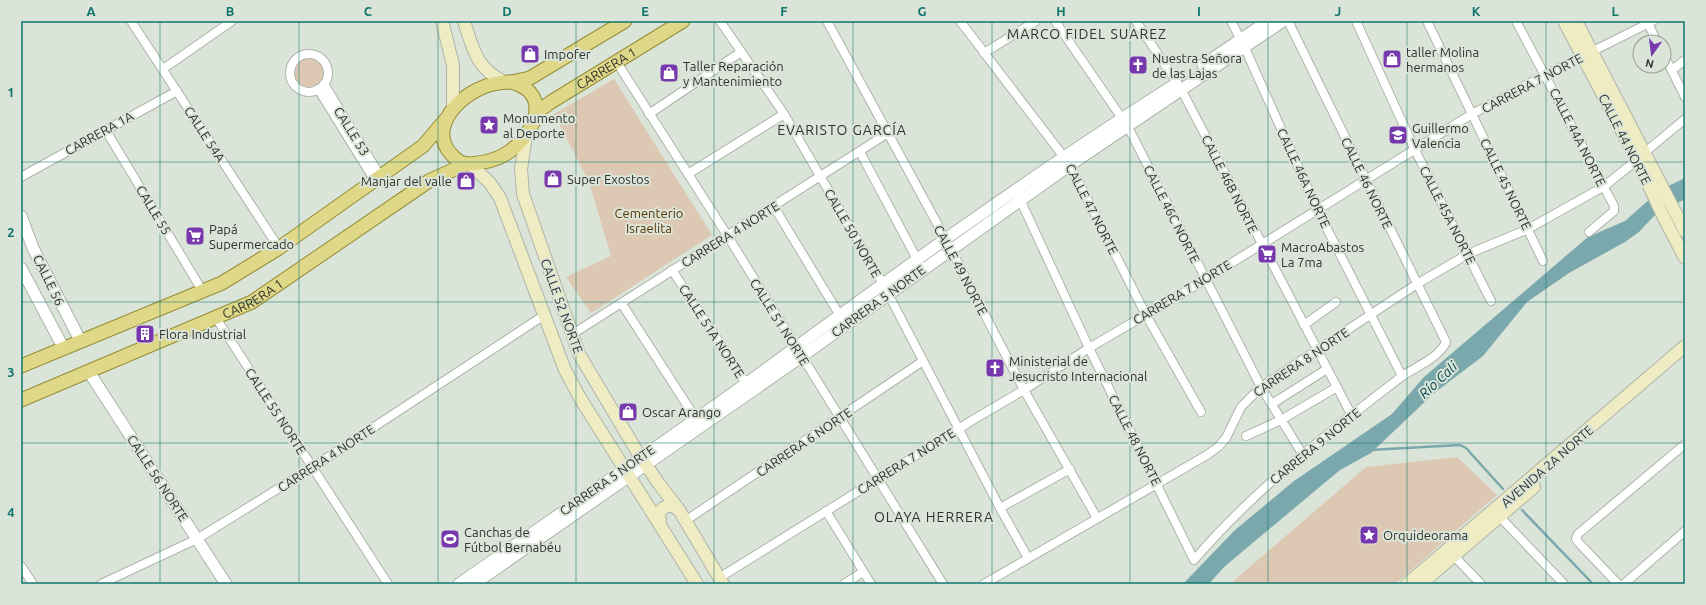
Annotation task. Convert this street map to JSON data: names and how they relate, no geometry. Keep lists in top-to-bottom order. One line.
{"streets":{"main road":["CARRERA 1","CALLE 44 NORTE","CALLE 52 NORTE","AVENIDA 2A NORTE"],"street":["CARRERA 7 NORTE","CALLE 53","CARRERA 1A","CALLE 54A","CALLE 44A NORTE","CALLE 46A NORTE","CALLE 46 NORTE","CALLE 46B NORTE","CALLE 45 NORTE","CALLE 47 NORTE","CALLE 55","CALLE 46C NORTE","CALLE 45A NORTE","CALLE 50 NORTE","CARRERA 4 NORTE","CALLE 49 NORTE","CALLE 56","CARRERA 5 NORTE","CALLE 51 NORTE","CALLE 51A NORTE","CARRERA 8 NORTE","CALLE 55 NORTE","CALLE 48 NORTE","CARRERA 6 NORTE","CARRERA 9 NORTE","CALLE 56 NORTE"]},"crossings":[["CARRERA 1","CALLE 52 NORTE"],["CARRERA 1","CALLE 51 NORTE"],["CARRERA 1","CALLE 55 NORTE"],["CARRERA 1","CALLE 56 NORTE"],["CARRERA 7 NORTE","CALLE 44A NORTE"],["CARRERA 7 NORTE","CALLE 44 NORTE"],["CARRERA 7 NORTE","CALLE 46A NORTE"],["CARRERA 7 NORTE","CALLE 46 NORTE"],["CARRERA 7 NORTE","CALLE 46B NORTE"],["CARRERA 7 NORTE","CALLE 45 NORTE"],["CARRERA 7 NORTE","CALLE 47 NORTE"],["CARRERA 7 NORTE","CALLE 46C NORTE"],["CARRERA 7 NORTE","CALLE 45A NORTE"],["CARRERA 7 NORTE","CALLE 50 NORTE"],["CARRERA 7 NORTE","CALLE 49 NORTE"],["CARRERA 7 NORTE","CALLE 52 NORTE"],["CARRERA 7 NORTE","CALLE 51 NORTE"],["CARRERA 7 NORTE","CALLE 48 NORTE"],["CARRERA 1A","CALLE 54A"],["CARRERA 1A","CALLE 55"],["CALLE 44A NORTE","CARRERA 8 NORTE"],["CALLE 44 NORTE","CARRERA 8 NORTE"],["CALLE 46A NORTE","CARRERA 5 NORTE"],["CALLE 46A NORTE","CARRERA 8 NORTE"],["CALLE 46A NORTE","CARRERA 9 NORTE"],["CALLE 46 NORTE","CARRERA 8 NORTE"],["CALLE 46 NORTE","CARRERA 9 NORTE"],["CALLE 46B NORTE","CARRERA 5 NORTE"],["CALLE 46B NORTE","CARRERA 8 NORTE"],["CALLE 46B NORTE","CARRERA 9 NORTE"],["CALLE 45 NORTE","CARRERA 8 NORTE"],["CALLE 47 NORTE","CARRERA 5 NORTE"],["CALLE 46C NORTE","CARRERA 5 NORTE"],["CALLE 46C NORTE","CARRERA 8 NORTE"],["CALLE 46C NORTE","CARRERA 9 NORTE"],["CALLE 45A NORTE","CARRERA 8 NORTE"],["CALLE 50 NORTE","CARRERA 4 NORTE"],["CALLE 50 NORTE","CARRERA 5 NORTE"],["CALLE 50 NORTE","CARRERA 8 NORTE"],["CALLE 50 NORTE","CARRERA 6 NORTE"],["CARRERA 4 NORTE","CALLE 49 NORTE"],["CARRERA 4 NORTE","CALLE 52 NORTE"],["CARRERA 4 NORTE","CALLE 51 NORTE"],["CARRERA 4 NORTE","CALLE 51A NORTE"],["CARRERA 4 NORTE","CALLE 55 NORTE"],["CARRERA 4 NORTE","CALLE 56 NORTE"],["CALLE 49 NORTE","CARRERA 5 NORTE"],["CALLE 49 NORTE","CARRERA 8 NORTE"],["CARRERA 5 NORTE","CALLE 52 NORTE"],["CARRERA 5 NORTE","CALLE 51 NORTE"],["CARRERA 5 NORTE","CALLE 51A NORTE"],["CARRERA 5 NORTE","CALLE 48 NORTE"],["CALLE 52 NORTE","CARRERA 6 NORTE"],["CALLE 51 NORTE","CARRERA 6 NORTE"],["CARRERA 8 NORTE","CALLE 48 NORTE"],["CALLE 48 NORTE","CARRERA 9 NORTE"]],"districts":["MARCO FIDEL SUAREZ","EVARISTO GARCÍA","OLAYA HERRERA"],"water":["Río Cali"],"parks":["Cementerio Israelita"],"places":{"shop":["Impofer","taller Molina hermanos","Taller Reparación y Mantenimiento","Super Exostos","Manjar del valle","Oscar Arango"],"church":["Nuestra Señora de las Lajas","Ministerial de Jesucristo Internacional"],"place":["Monumento al Deporte","Orquideorama"],"school or university":["Guillermo Valencia"],"supermarket":["Papá Supermercado","MacroAbastos La 7ma"],"building":["Flora Industrial"],"sports":["Canchas de Fútbol Bernabéu"]},"north":"bottom","grid":{"columns":["A","B","C","D","E","F","G","H","I","J","K","L"],"rows":["1","2","3","4"]}}
